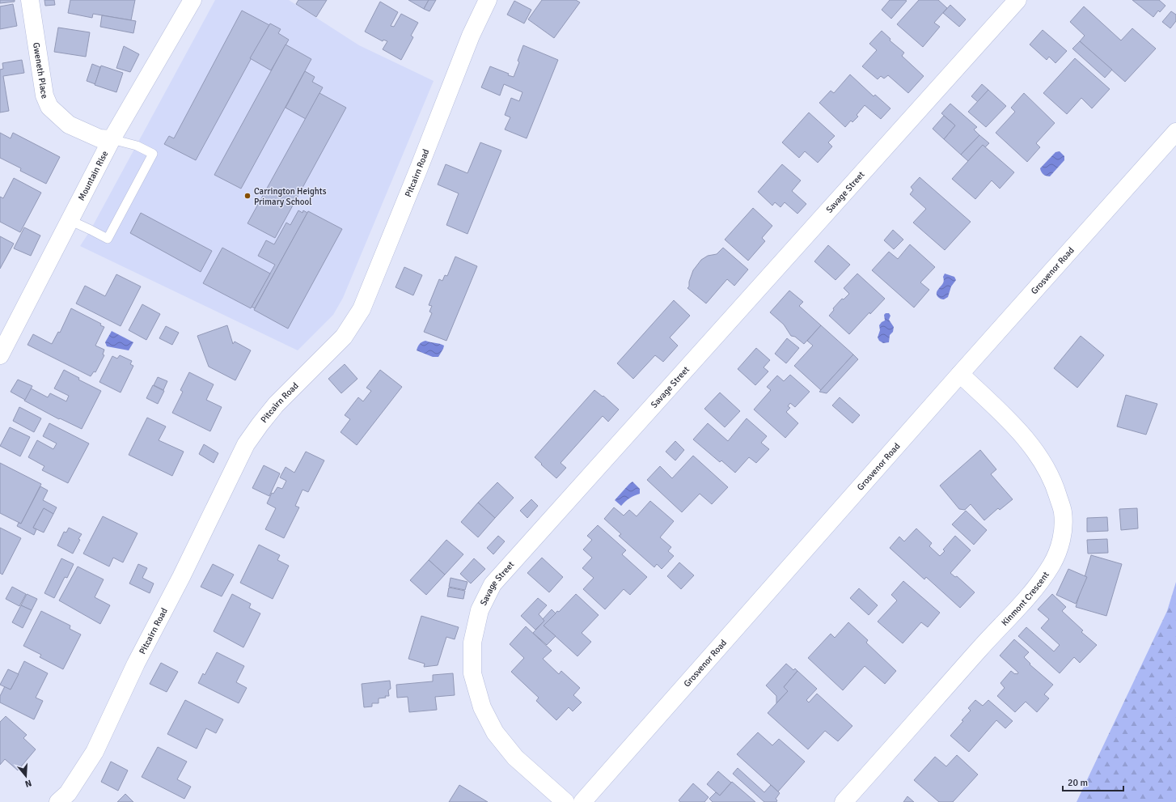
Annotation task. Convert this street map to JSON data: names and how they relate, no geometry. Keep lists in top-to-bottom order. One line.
{"streets":{"street":["Gweneth Place","Pitcairn Road","Mountain Rise","Savage Street","Grosvenor Road","Kinmont Crescent"]},"crossings":[["Gweneth Place","Mountain Rise"],["Grosvenor Road","Kinmont Crescent"]],"places":["Carrington Heights Primary School"],"scale_bar":"20 m","north":"bottom"}
